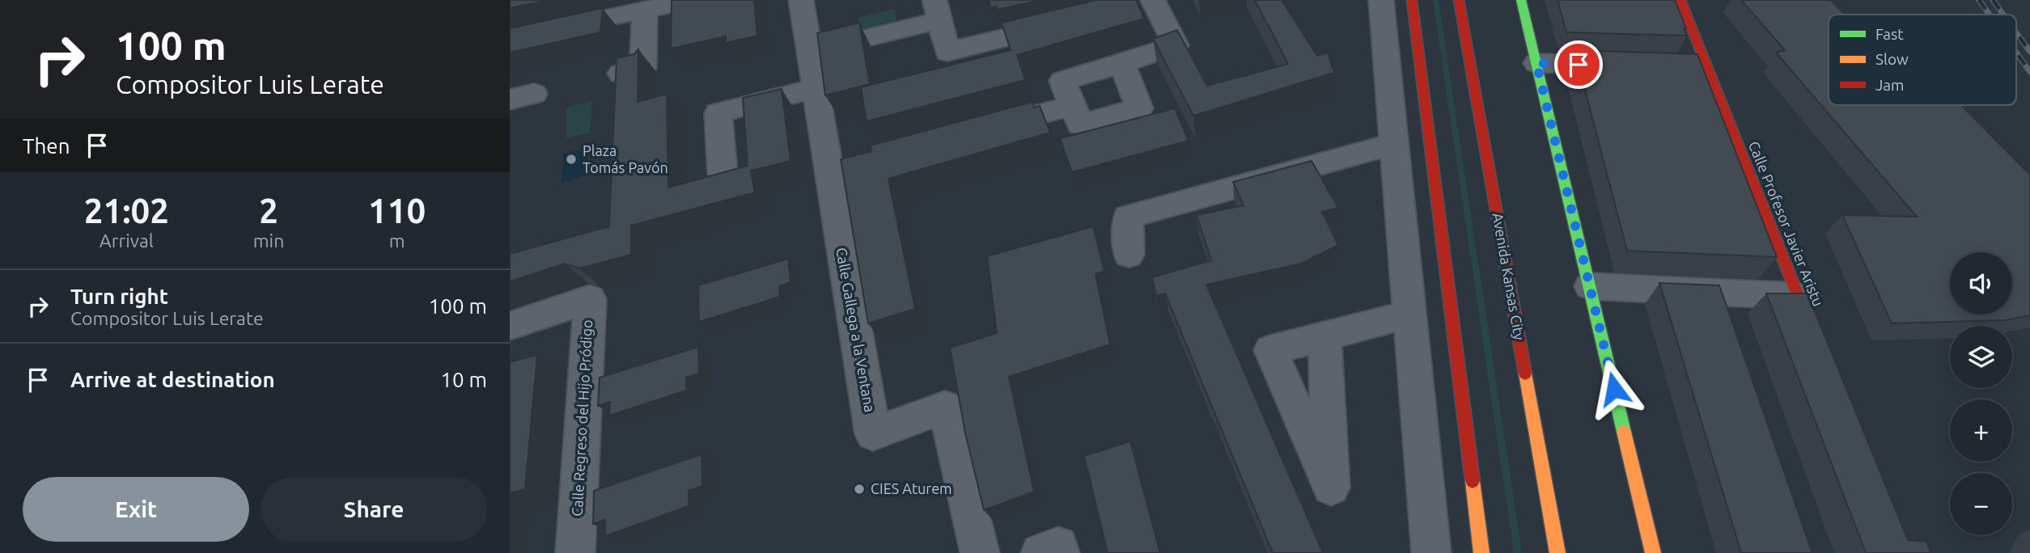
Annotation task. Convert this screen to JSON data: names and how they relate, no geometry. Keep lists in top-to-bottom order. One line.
{"streets":{"main road":["Calle Profesor Javier Aristu","Avenida Kansas City"],"street":["Calle Gallega a la Ventana","Calle Regreso del Hijo Pródigo"]},"places":["Plaza Tomás Pavón","CIES Aturem"],"legend":["Fast","Slow","Jam"],"page":{"turn":["100 m","Compositor Luis Lerate"],"then":"Then","eta":["21:02","Arrival","2","min","110","m"],"map_buttons":["+","−"],"list":[{"name":"Turn right","note":"Compositor Luis Lerate","value":"100 m"},{"name":"Arrive at destination","value":"10 m"}],"buttons":["Exit","Share"]}}
